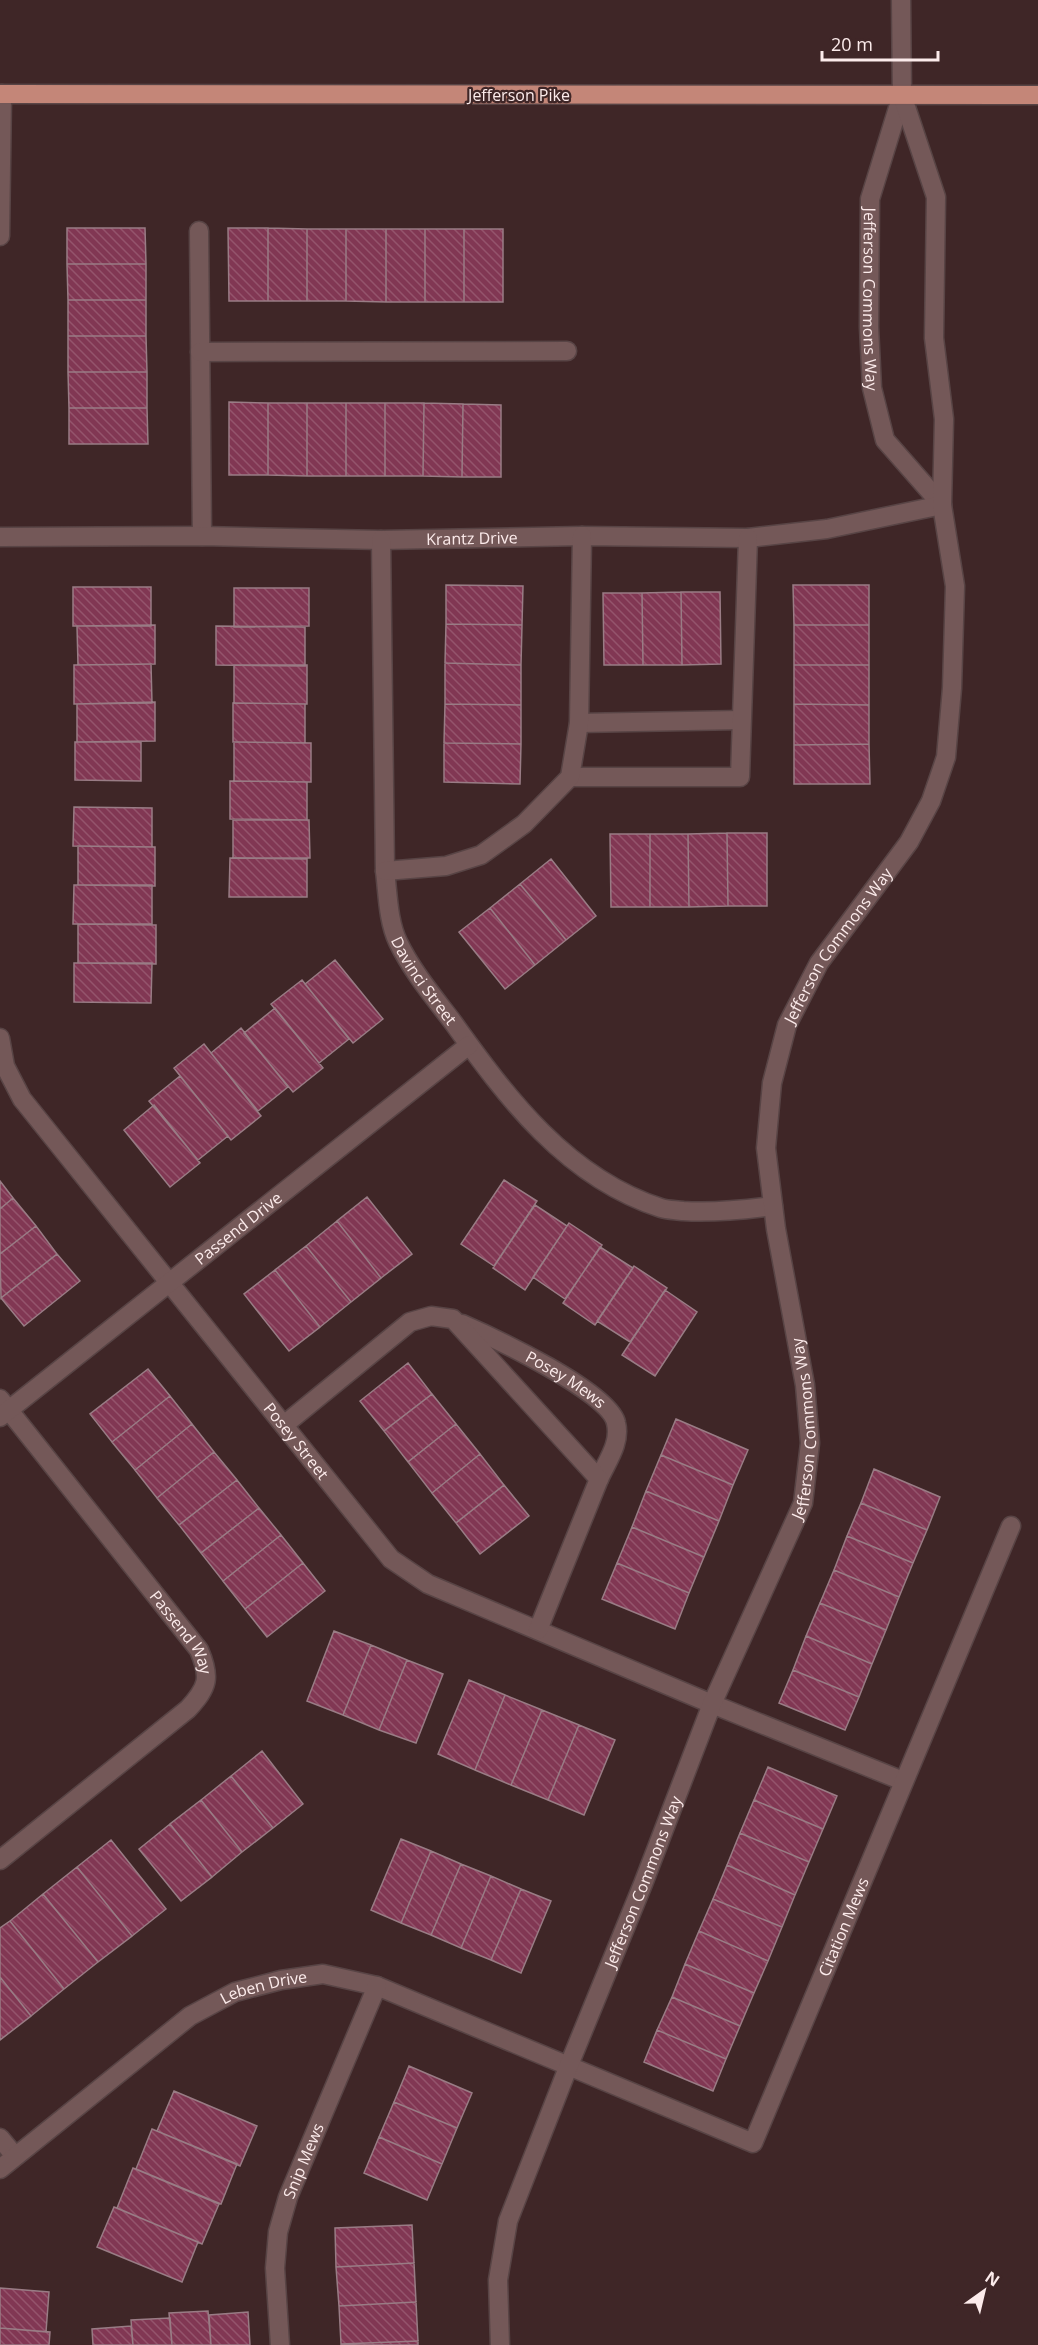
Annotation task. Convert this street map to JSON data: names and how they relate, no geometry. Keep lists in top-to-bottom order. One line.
{"streets":{"main road":["Jefferson Pike"],"street":["Jefferson Commons Way","Krantz Drive","Davinci Street","Passend Drive","Posey Mews","Posey Street","Passend Way","Citation Mews","Leben Drive","Snip Mews"]},"crossings":[["Jefferson Pike","Jefferson Commons Way"],["Jefferson Commons Way","Krantz Drive"],["Jefferson Commons Way","Davinci Street"],["Jefferson Commons Way","Posey Street"],["Jefferson Commons Way","Citation Mews"],["Jefferson Commons Way","Leben Drive"],["Krantz Drive","Davinci Street"],["Davinci Street","Passend Drive"],["Passend Drive","Posey Street"],["Passend Drive","Passend Way"],["Posey Mews","Posey Street"],["Posey Street","Citation Mews"],["Citation Mews","Leben Drive"],["Leben Drive","Snip Mews"]],"scale_bar":"20 m","north":"top right"}
